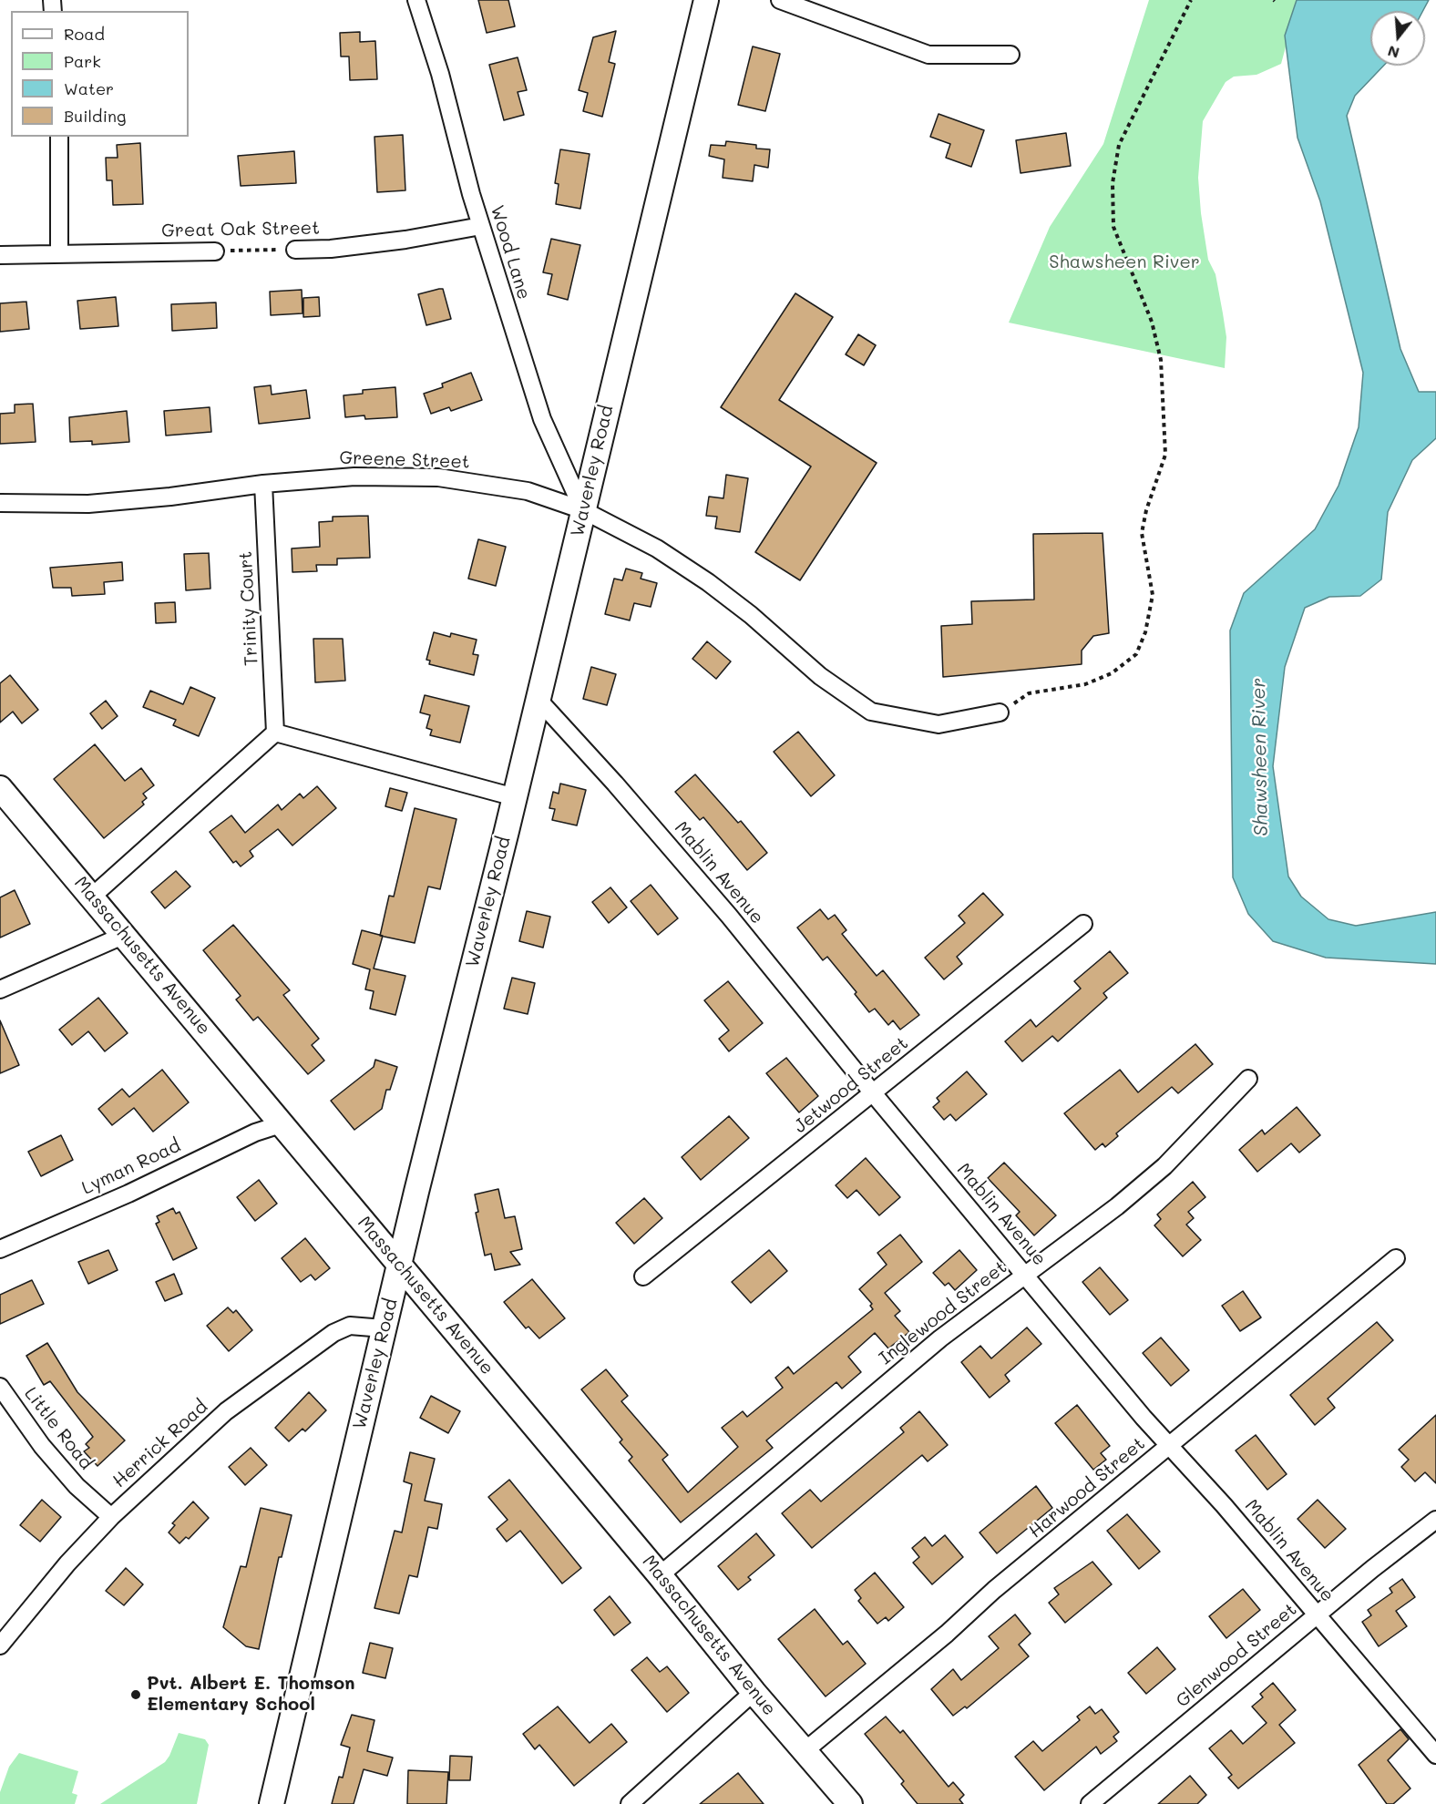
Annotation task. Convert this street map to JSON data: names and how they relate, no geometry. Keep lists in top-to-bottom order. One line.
{"streets":{"main road":["Waverley Road","Massachusetts Avenue"],"street":["Great Oak Street","Wood Lane","Greene Street","Trinity Court","Mablin Avenue","Jetwood Street","Lyman Road","Inglewood Street","Little Road","Herrick Road","Harwood Street","Glenwood Street"]},"crossings":[["Great Oak Street","Wood Lane"],["Wood Lane","Greene Street"],["Wood Lane","Waverley Road"],["Greene Street","Waverley Road"],["Greene Street","Trinity Court"],["Waverley Road","Mablin Avenue"],["Waverley Road","Massachusetts Avenue"],["Waverley Road","Herrick Road"],["Mablin Avenue","Jetwood Street"],["Mablin Avenue","Inglewood Street"],["Mablin Avenue","Harwood Street"],["Mablin Avenue","Glenwood Street"],["Massachusetts Avenue","Lyman Road"],["Massachusetts Avenue","Inglewood Street"],["Massachusetts Avenue","Harwood Street"],["Little Road","Herrick Road"]],"water":["Shawsheen River"],"parks":["Shawsheen River"],"places":["Pvt. Albert E. Thomson Elementary School"],"legend":["Road","Park","Water","Building"],"north":"bottom"}
